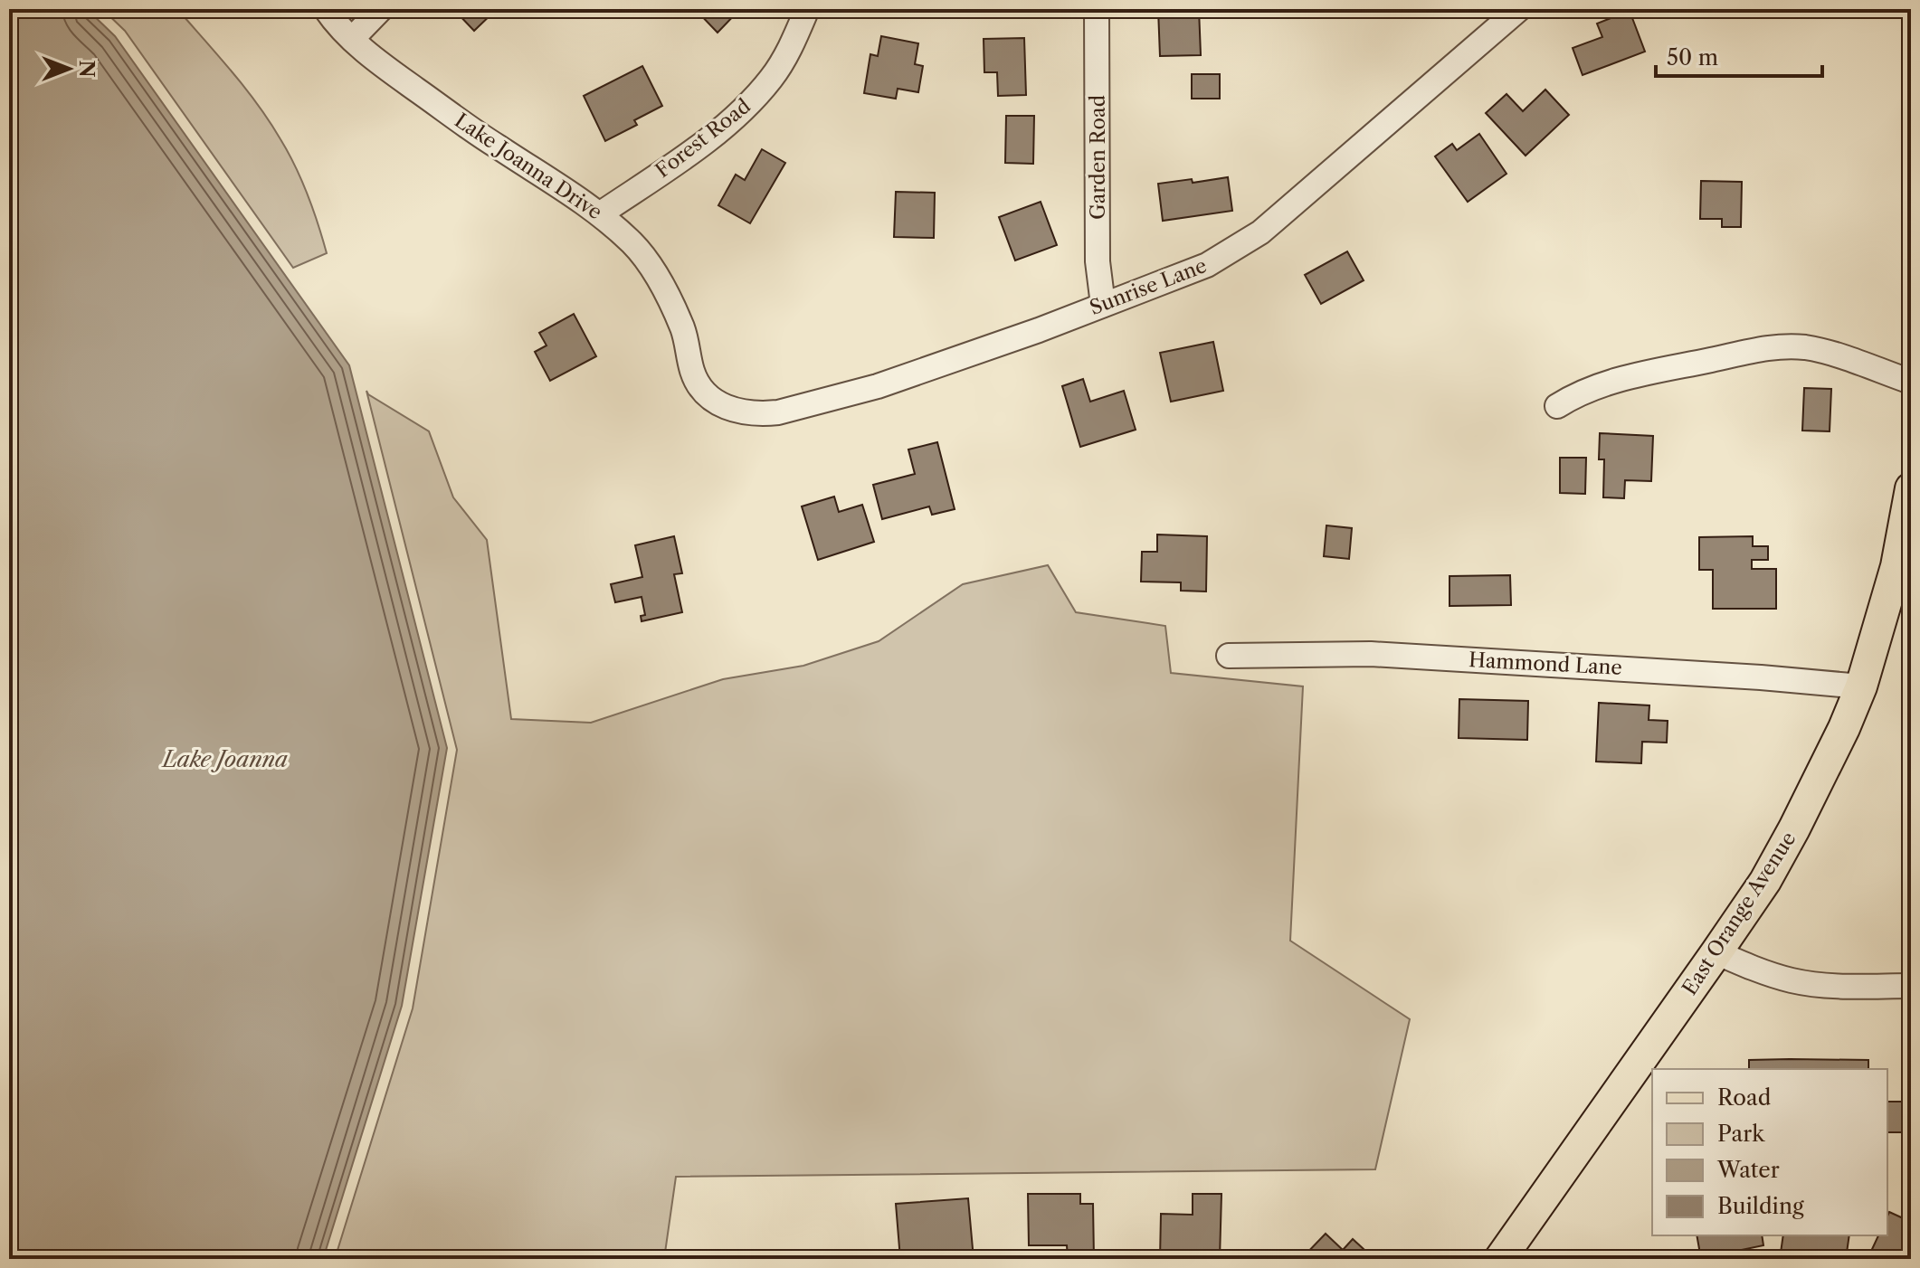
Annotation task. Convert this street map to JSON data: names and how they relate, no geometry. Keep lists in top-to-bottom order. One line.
{"streets":{"main road":["East Orange Avenue"],"street":["Forest Road","Garden Road","Lake Joanna Drive","Sunrise Lane","Hammond Lane"]},"crossings":[["Forest Road","Lake Joanna Drive"],["Garden Road","Sunrise Lane"],["Lake Joanna Drive","Sunrise Lane"],["Hammond Lane","East Orange Avenue"]],"water":["Lake Joanna"],"legend":["Road","Park","Water","Building"],"scale_bar":"50 m","north":"right"}
